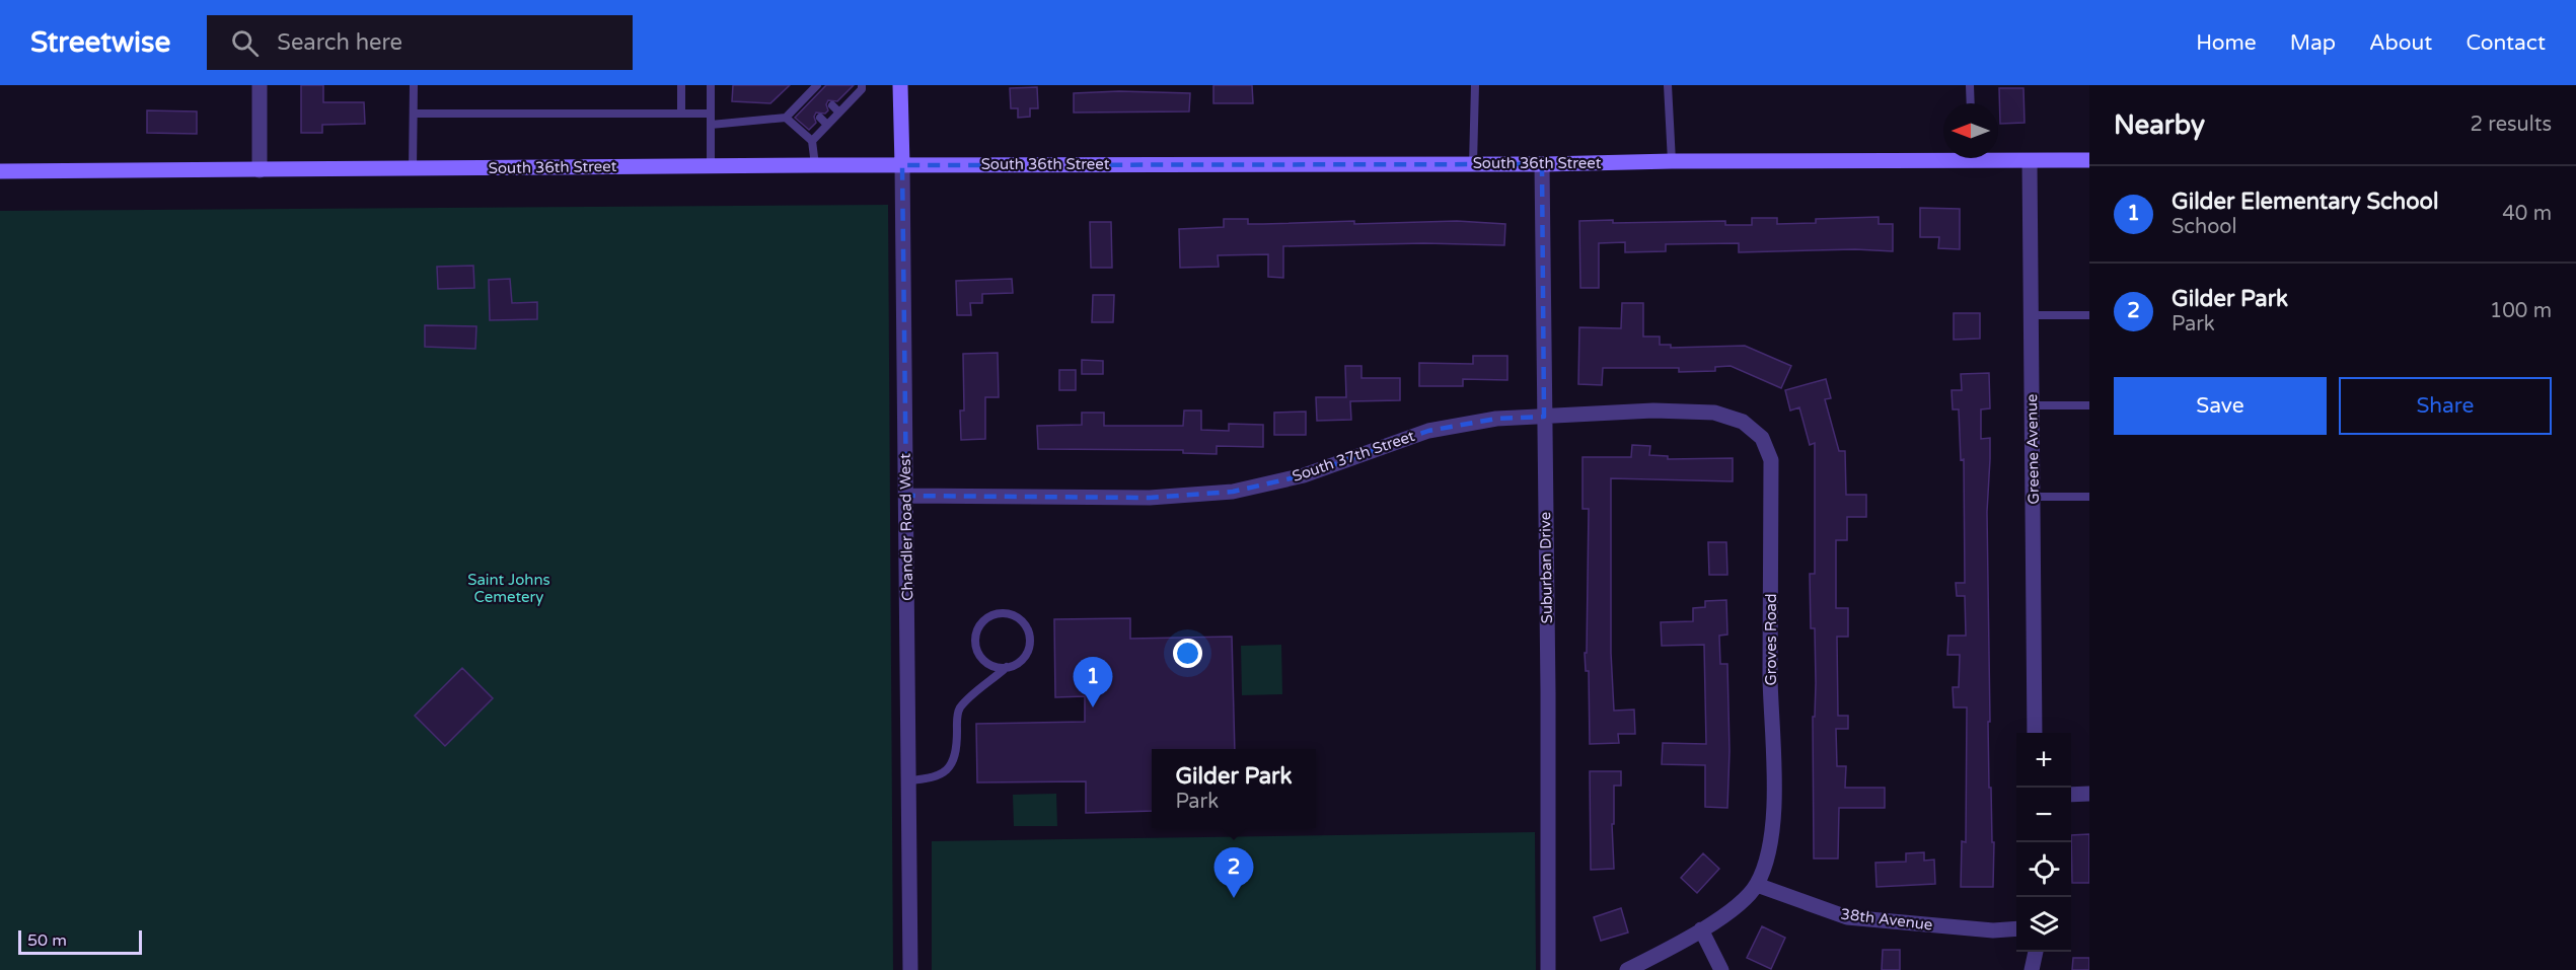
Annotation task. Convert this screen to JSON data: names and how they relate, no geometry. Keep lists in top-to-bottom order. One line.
{"streets":{"main road":["South 36th Street","Chandler Road West"],"street":["Greene Avenue","South 37th Street","Suburban Drive","Groves Road","38th Avenue"]},"crossings":[["South 36th Street","Greene Avenue"],["South 36th Street","Chandler Road West"],["South 36th Street","Suburban Drive"],["South 37th Street","Chandler Road West"],["South 37th Street","Suburban Drive"],["South 37th Street","Groves Road"],["Groves Road","38th Avenue"]],"parks":["Saint Johns Cemetery"],"scale_bar":"50 m","north":"left","page":{"header":"Streetwise","search":"Search here","nav":["Home","Map","About","Contact"],"heading":["Nearby","2 results"],"list":[{"mark":"1","name":"Gilder Elementary School","note":"School","value":"40 m"},{"mark":"2","name":"Gilder Park","note":"Park","value":"100 m"}],"buttons":["Save","Share"],"pins":["1","2"],"map_buttons":["+","−"],"popup":["Gilder Park","Park"],"scale":"50 m"}}
